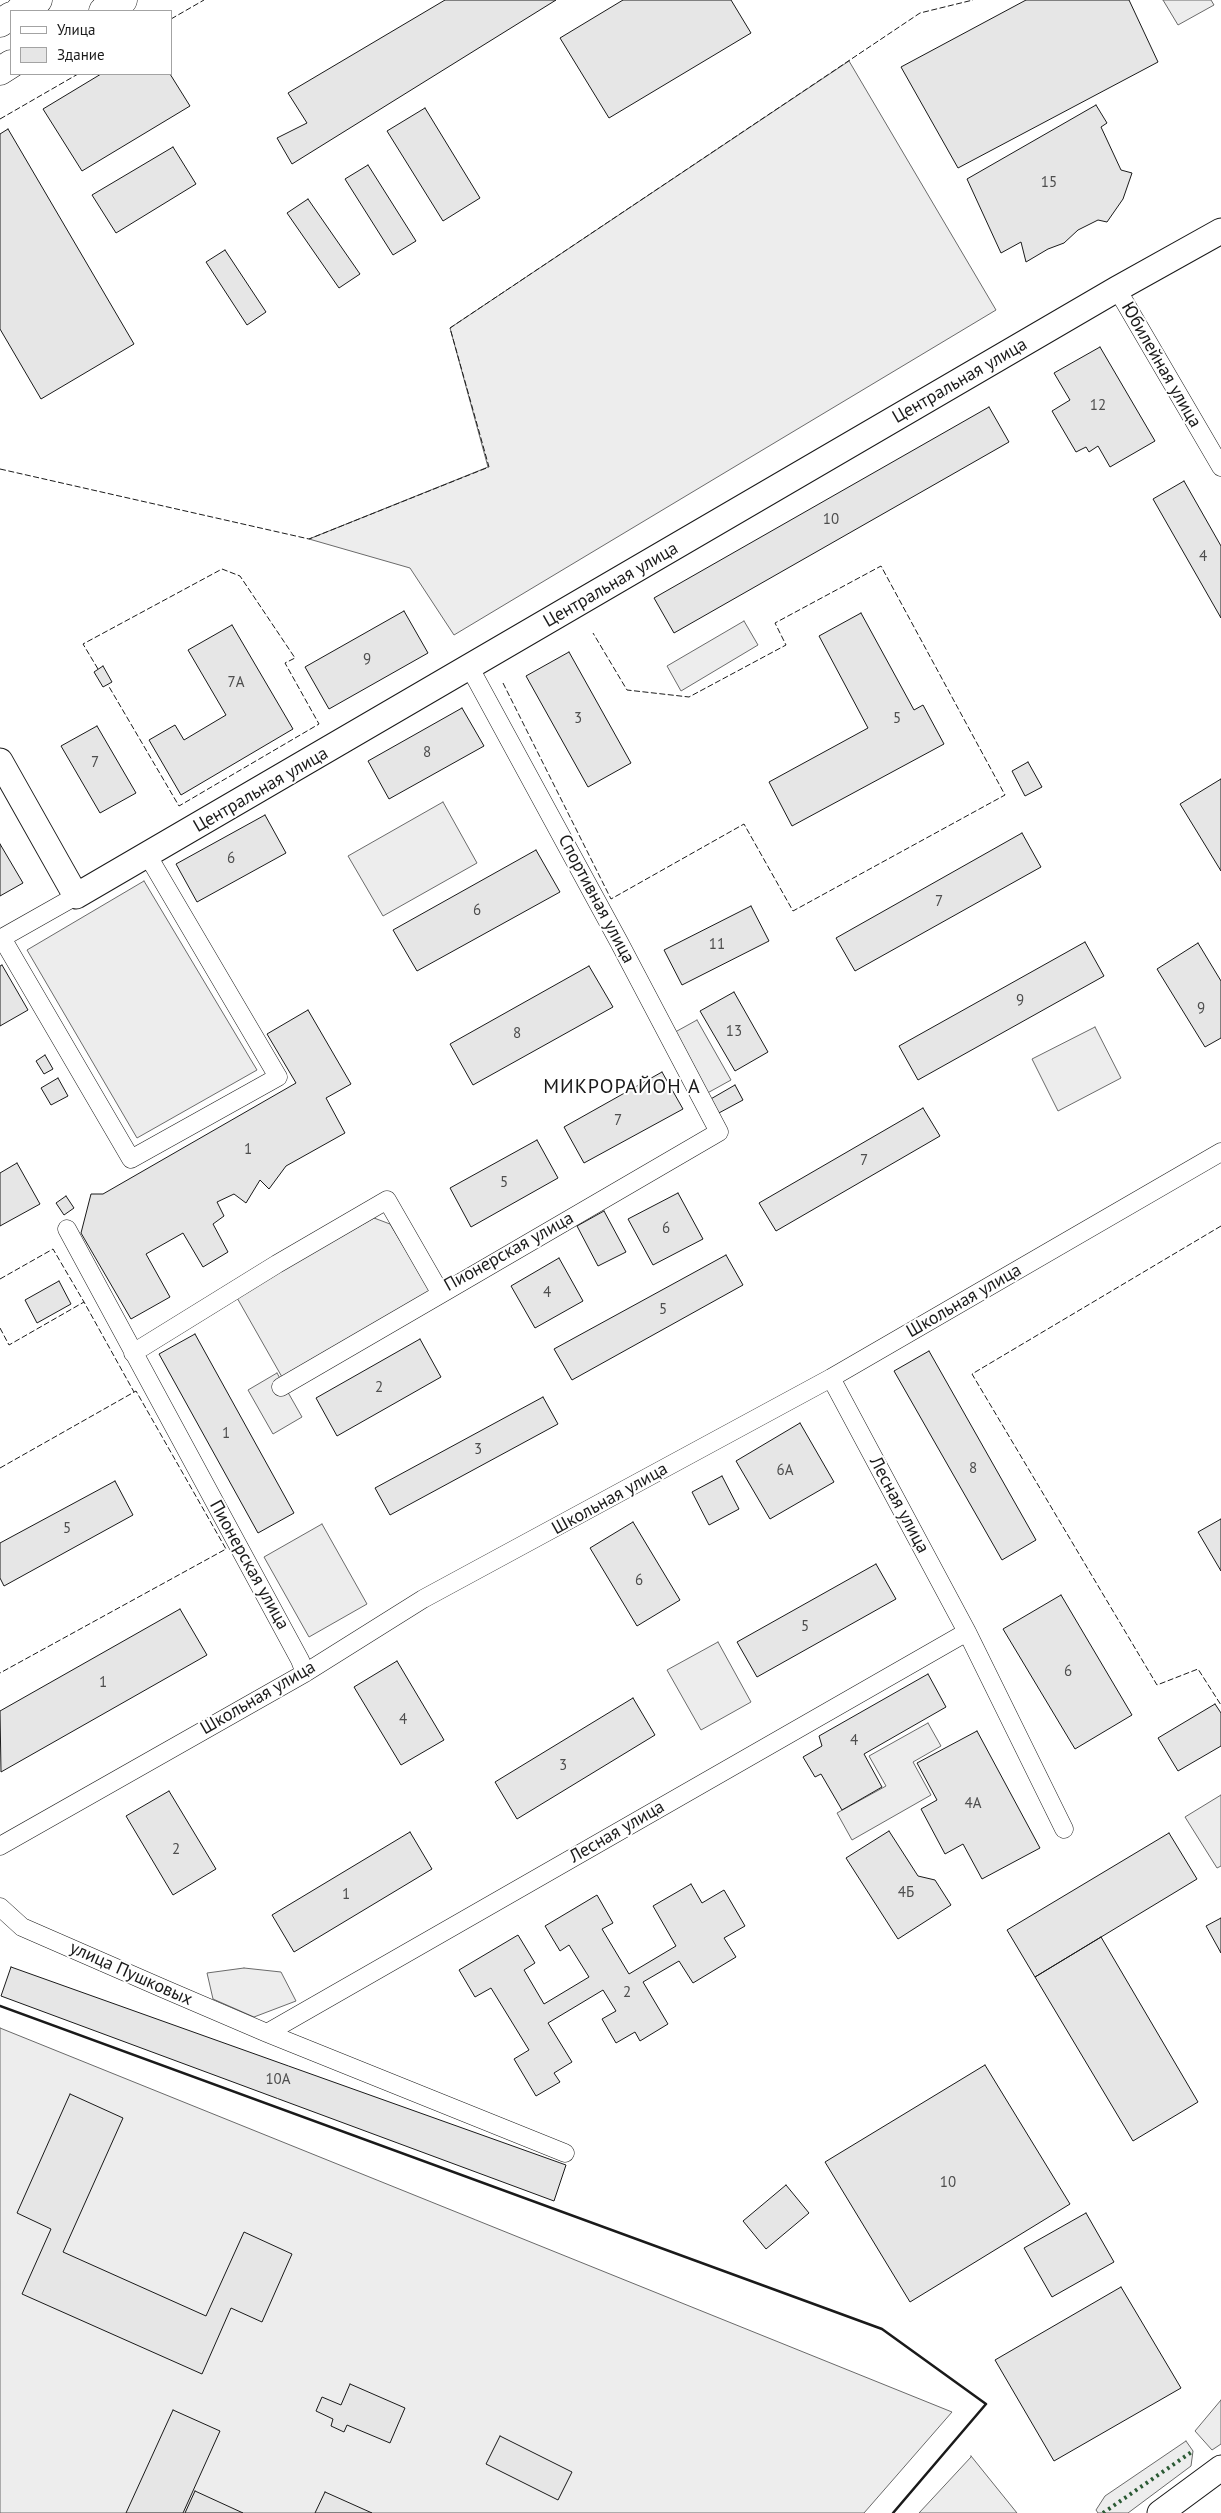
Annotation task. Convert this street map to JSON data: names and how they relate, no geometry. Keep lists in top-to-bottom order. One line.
{"streets":{"main road":["Центральная улица"],"street":["Юбилейная улица","Спортивная улица","Пионерская улица","Школьная улица","Лесная улица","улица Пушковых"]},"crossings":[["Юбилейная улица","Центральная улица"],["Центральная улица","Спортивная улица"],["Спортивная улица","Пионерская улица"],["Пионерская улица","Школьная улица"],["Школьная улица","Лесная улица"],["Лесная улица","улица Пушковых"]],"districts":["МИКРОРАЙОН А"],"house_numbers":["15","12","10","4","9","7А","3","5","8","7","6","7","6","11","9","9","13","8","7","1","7","5","6","4","5","2","1","3","8","6А","5","6","5","6","1","4","4","3","4А","2","4Б","1","2","10А","10"],"legend":["Улица","Здание"]}
